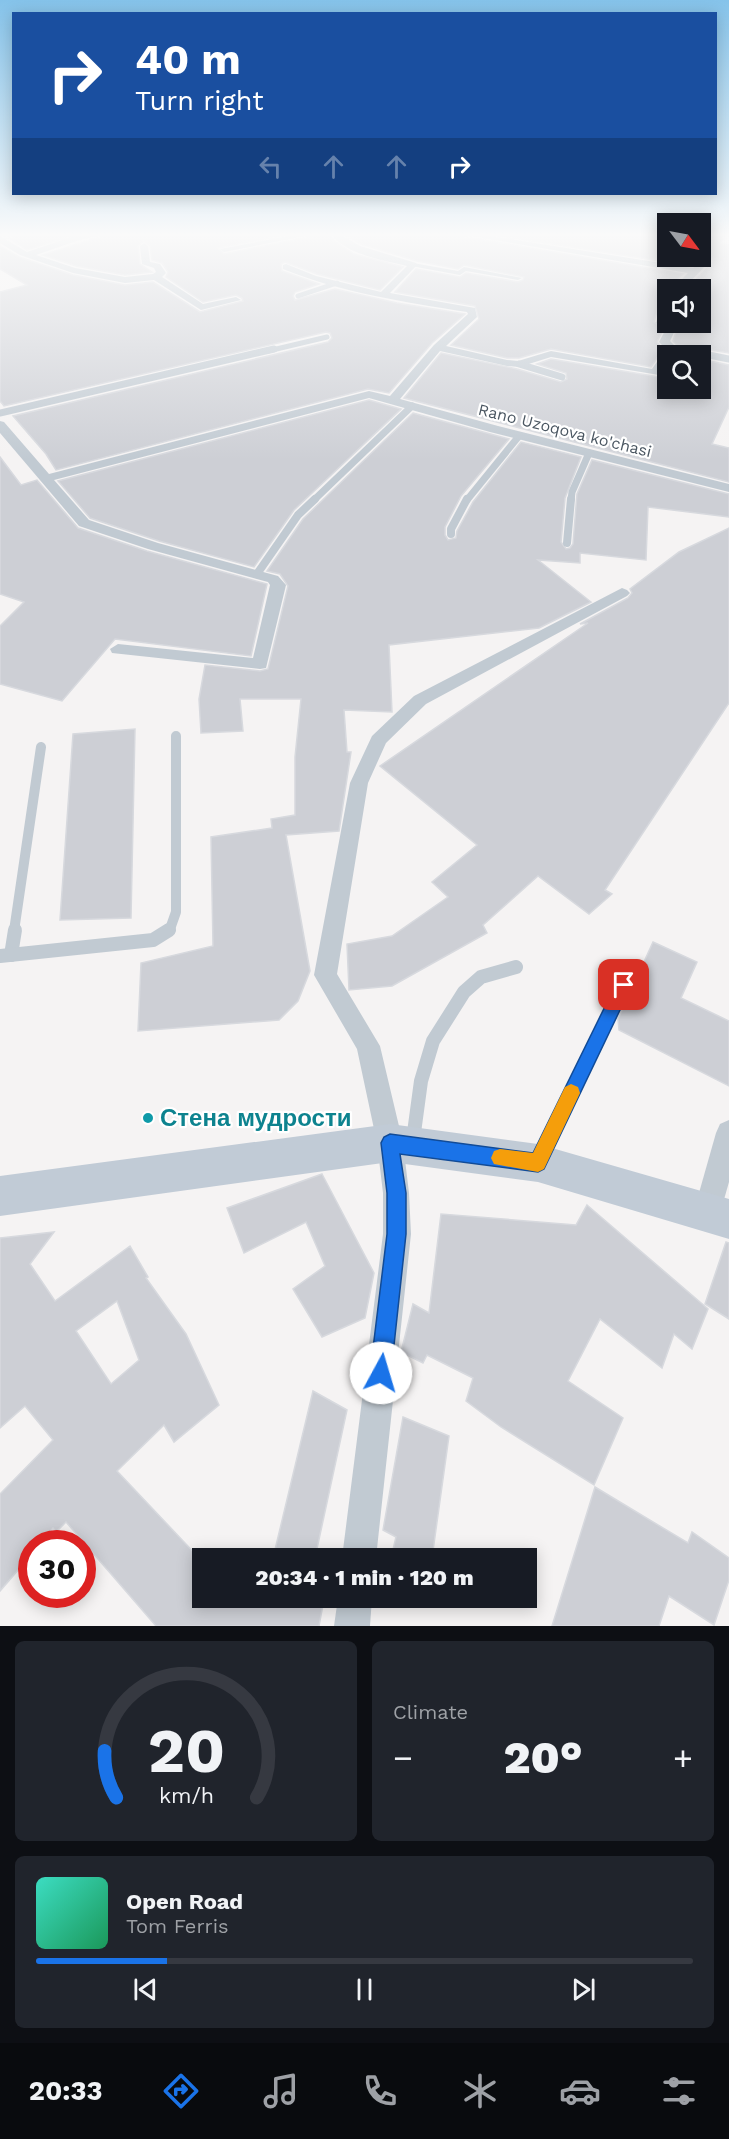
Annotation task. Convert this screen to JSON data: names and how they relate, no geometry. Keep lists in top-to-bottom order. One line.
{"streets":{"street":["Rano Uzoqova ko'chasi"]},"places":["Стена мудрости"],"north":"bottom right","page":{"turn":["40 m","Turn right"],"limit":"30","trip":"20:34 · 1 min · 120 m","tile":"Climate","heat":["−","20°","+"],"song":["Open Road","Tom Ferris"],"tabs":"20:33","gauge":["20","km/h"]}}
